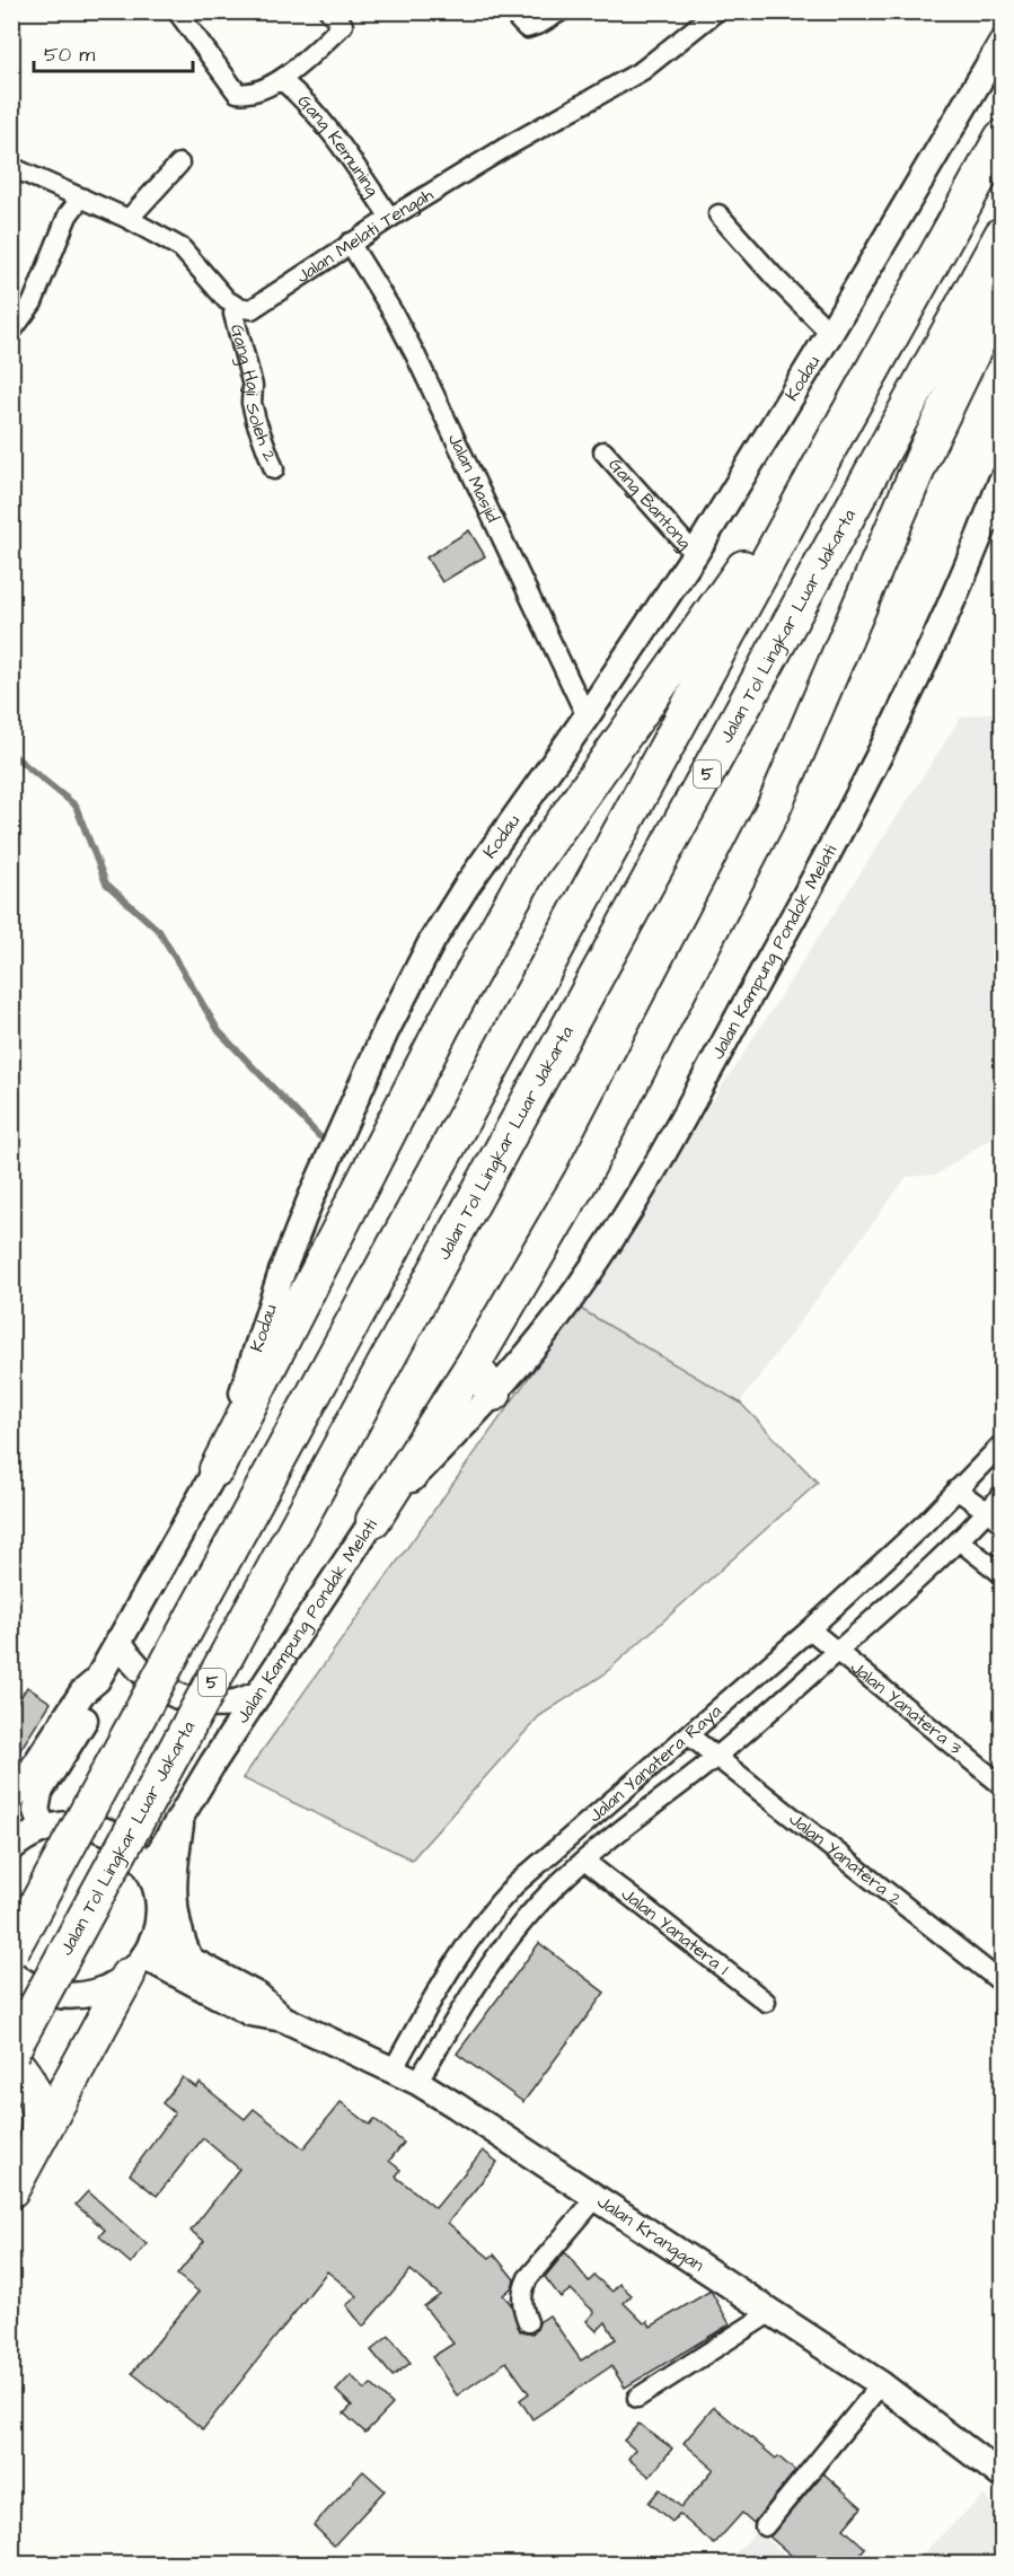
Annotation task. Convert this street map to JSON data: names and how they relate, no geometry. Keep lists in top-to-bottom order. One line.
{"streets":{"highway":["Jalan Tol Lingkar Luar Jakarta","5"],"main road":["Kodau","Jalan Kampung Pondok Melati","Jalan Kampung Pondak Melati","Jalan Kranggan"],"street":["Gang Kemuning","Jalan Melati Tengah","Gang Haji Soleh 2","Jalan Masjid","Gang Bantong","Jalan Yanatera 3","Jalan Yanatera Raya","Jalan Yanatera 2","Jalan Yanatera 1"]},"crossings":[["Gang Kemuning","Jalan Melati Tengah"],["Jalan Melati Tengah","Gang Haji Soleh 2"],["Jalan Melati Tengah","Jalan Masjid"],["Kodau","Jalan Masjid"],["Kodau","Gang Bantong"],["Jalan Kampung Pondok Melati","Jalan Kampung Pondak Melati"],["Jalan Yanatera 3","Jalan Yanatera Raya"],["Jalan Yanatera Raya","Jalan Yanatera 2"],["Jalan Yanatera Raya","Jalan Yanatera 1"],["Jalan Yanatera Raya","Jalan Kranggan"]],"scale_bar":"50 m"}
